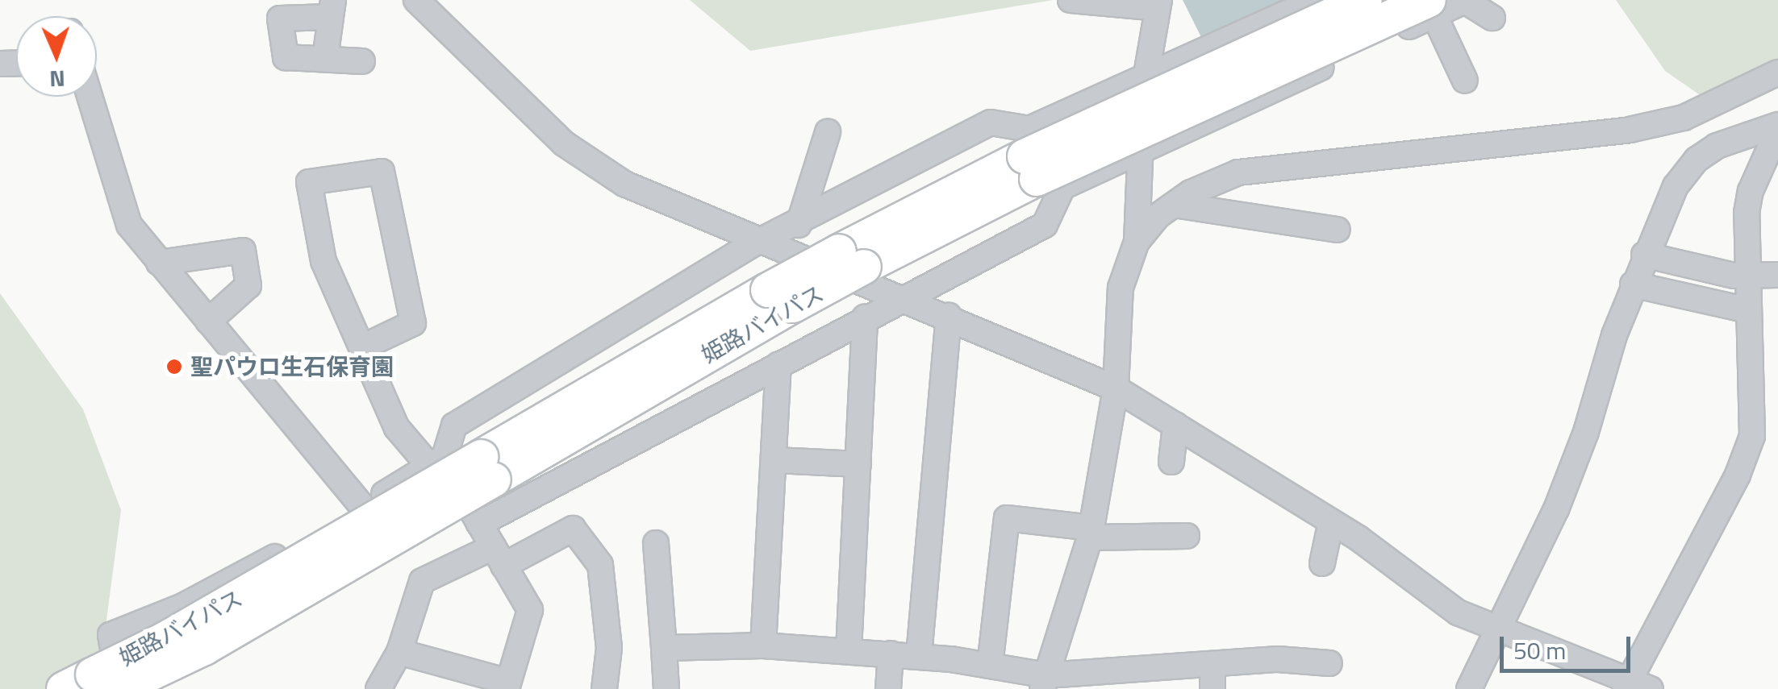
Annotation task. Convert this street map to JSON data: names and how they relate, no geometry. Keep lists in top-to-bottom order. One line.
{"streets":{"highway":["姫路バイパス"]},"places":["聖パウロ生石保育園"],"scale_bar":"50 m","north":"bottom"}
